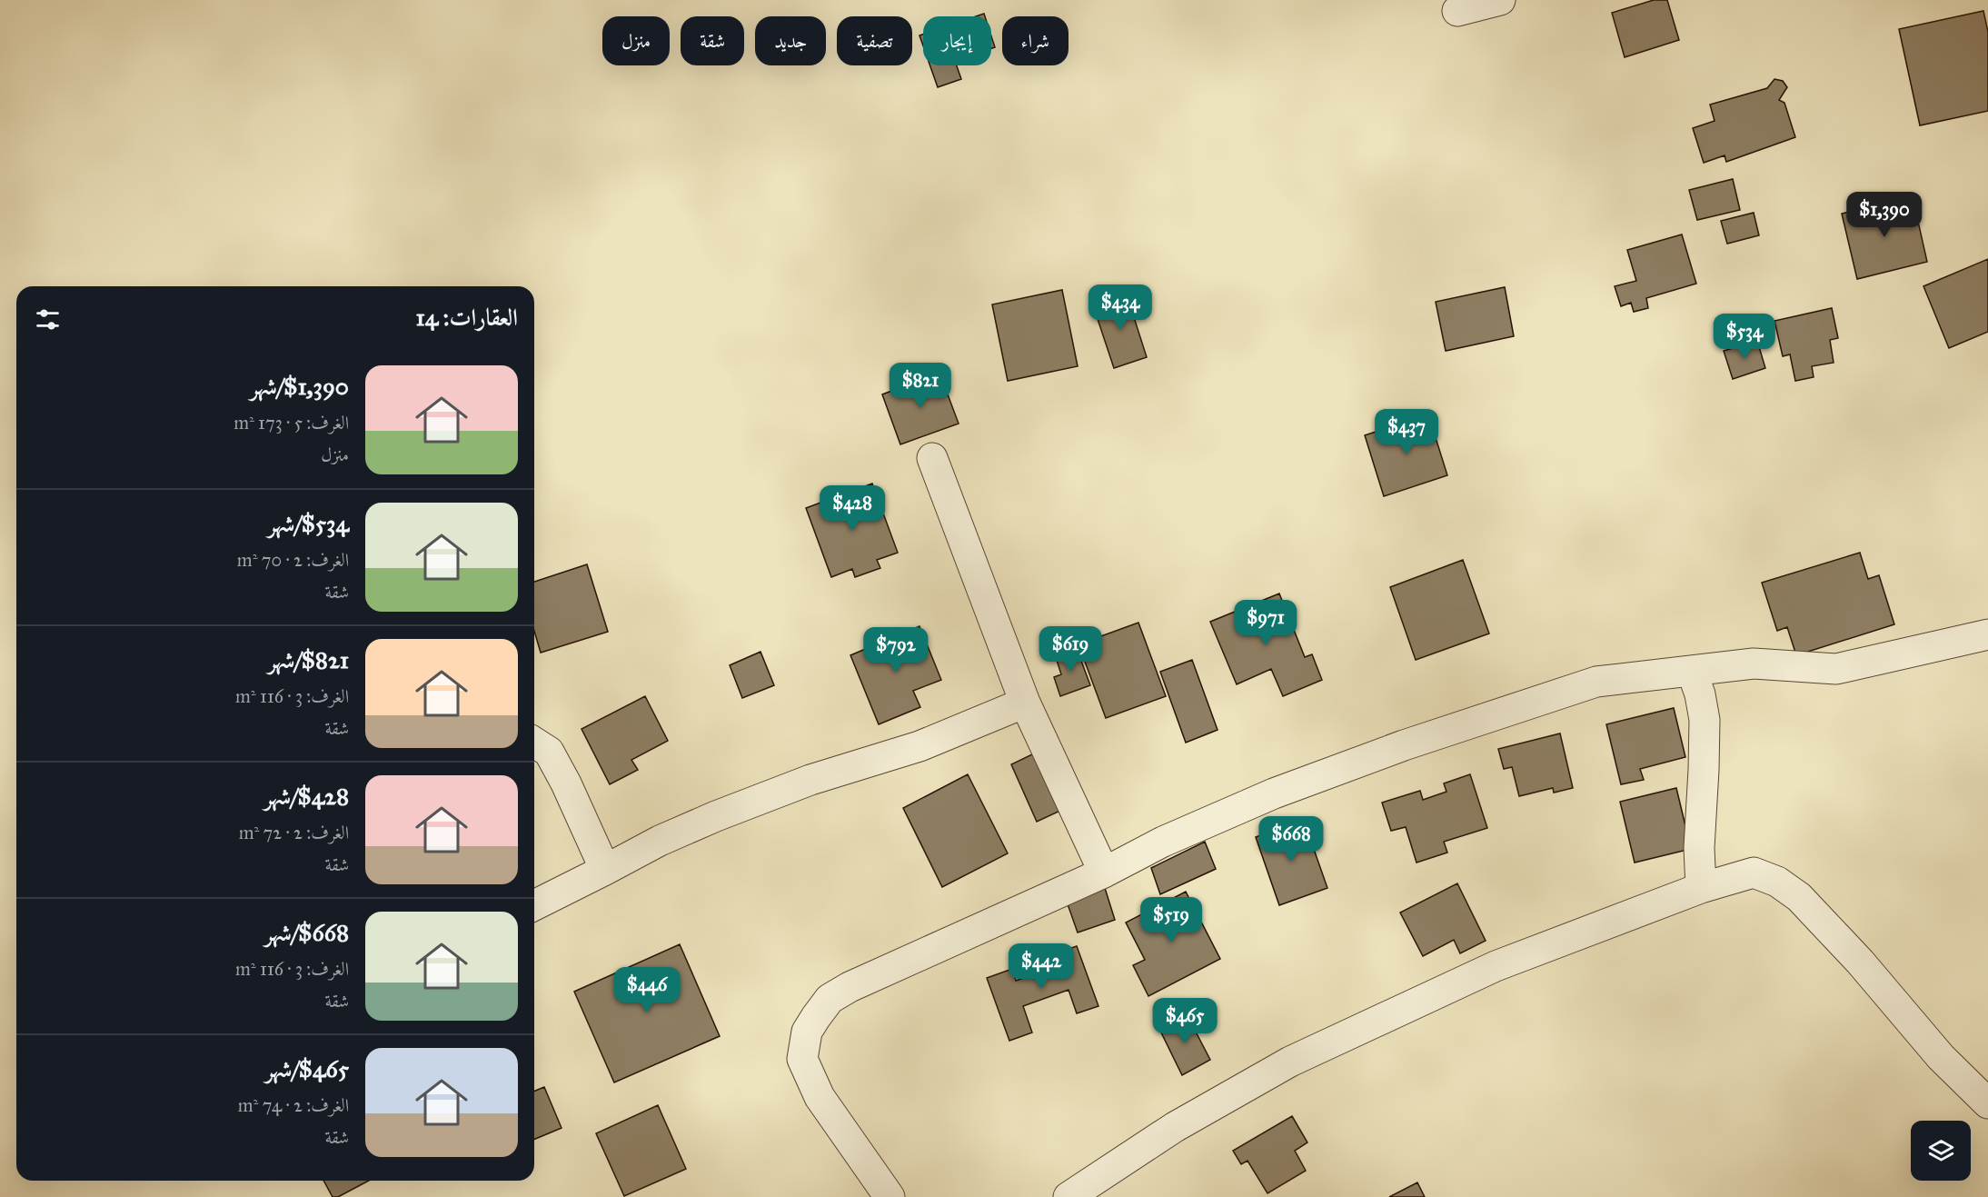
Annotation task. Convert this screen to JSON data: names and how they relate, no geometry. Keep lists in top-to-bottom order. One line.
{"page":{"chip":["شراء","إيجار","تصفية","جديد","شقة","منزل"],"price":["$1,390","$434","$534","$821","$437","$428","$971","$619","$792","$668","$519","$442","$446","$465"],"heading":"العقارات: 14","list":[{"name":"$1,390/شهر","note":"الغرف: 5 · 173 m² · منزل"},{"name":"$534/شهر","note":"الغرف: 2 · 70 m² · شقة"},{"name":"$821/شهر","note":"الغرف: 3 · 116 m² · شقة"},{"name":"$428/شهر","note":"الغرف: 2 · 72 m² · شقة"},{"name":"$668/شهر","note":"الغرف: 3 · 116 m² · شقة"},{"name":"$465/شهر","note":"الغرف: 2 · 74 m² · شقة"}]}}
